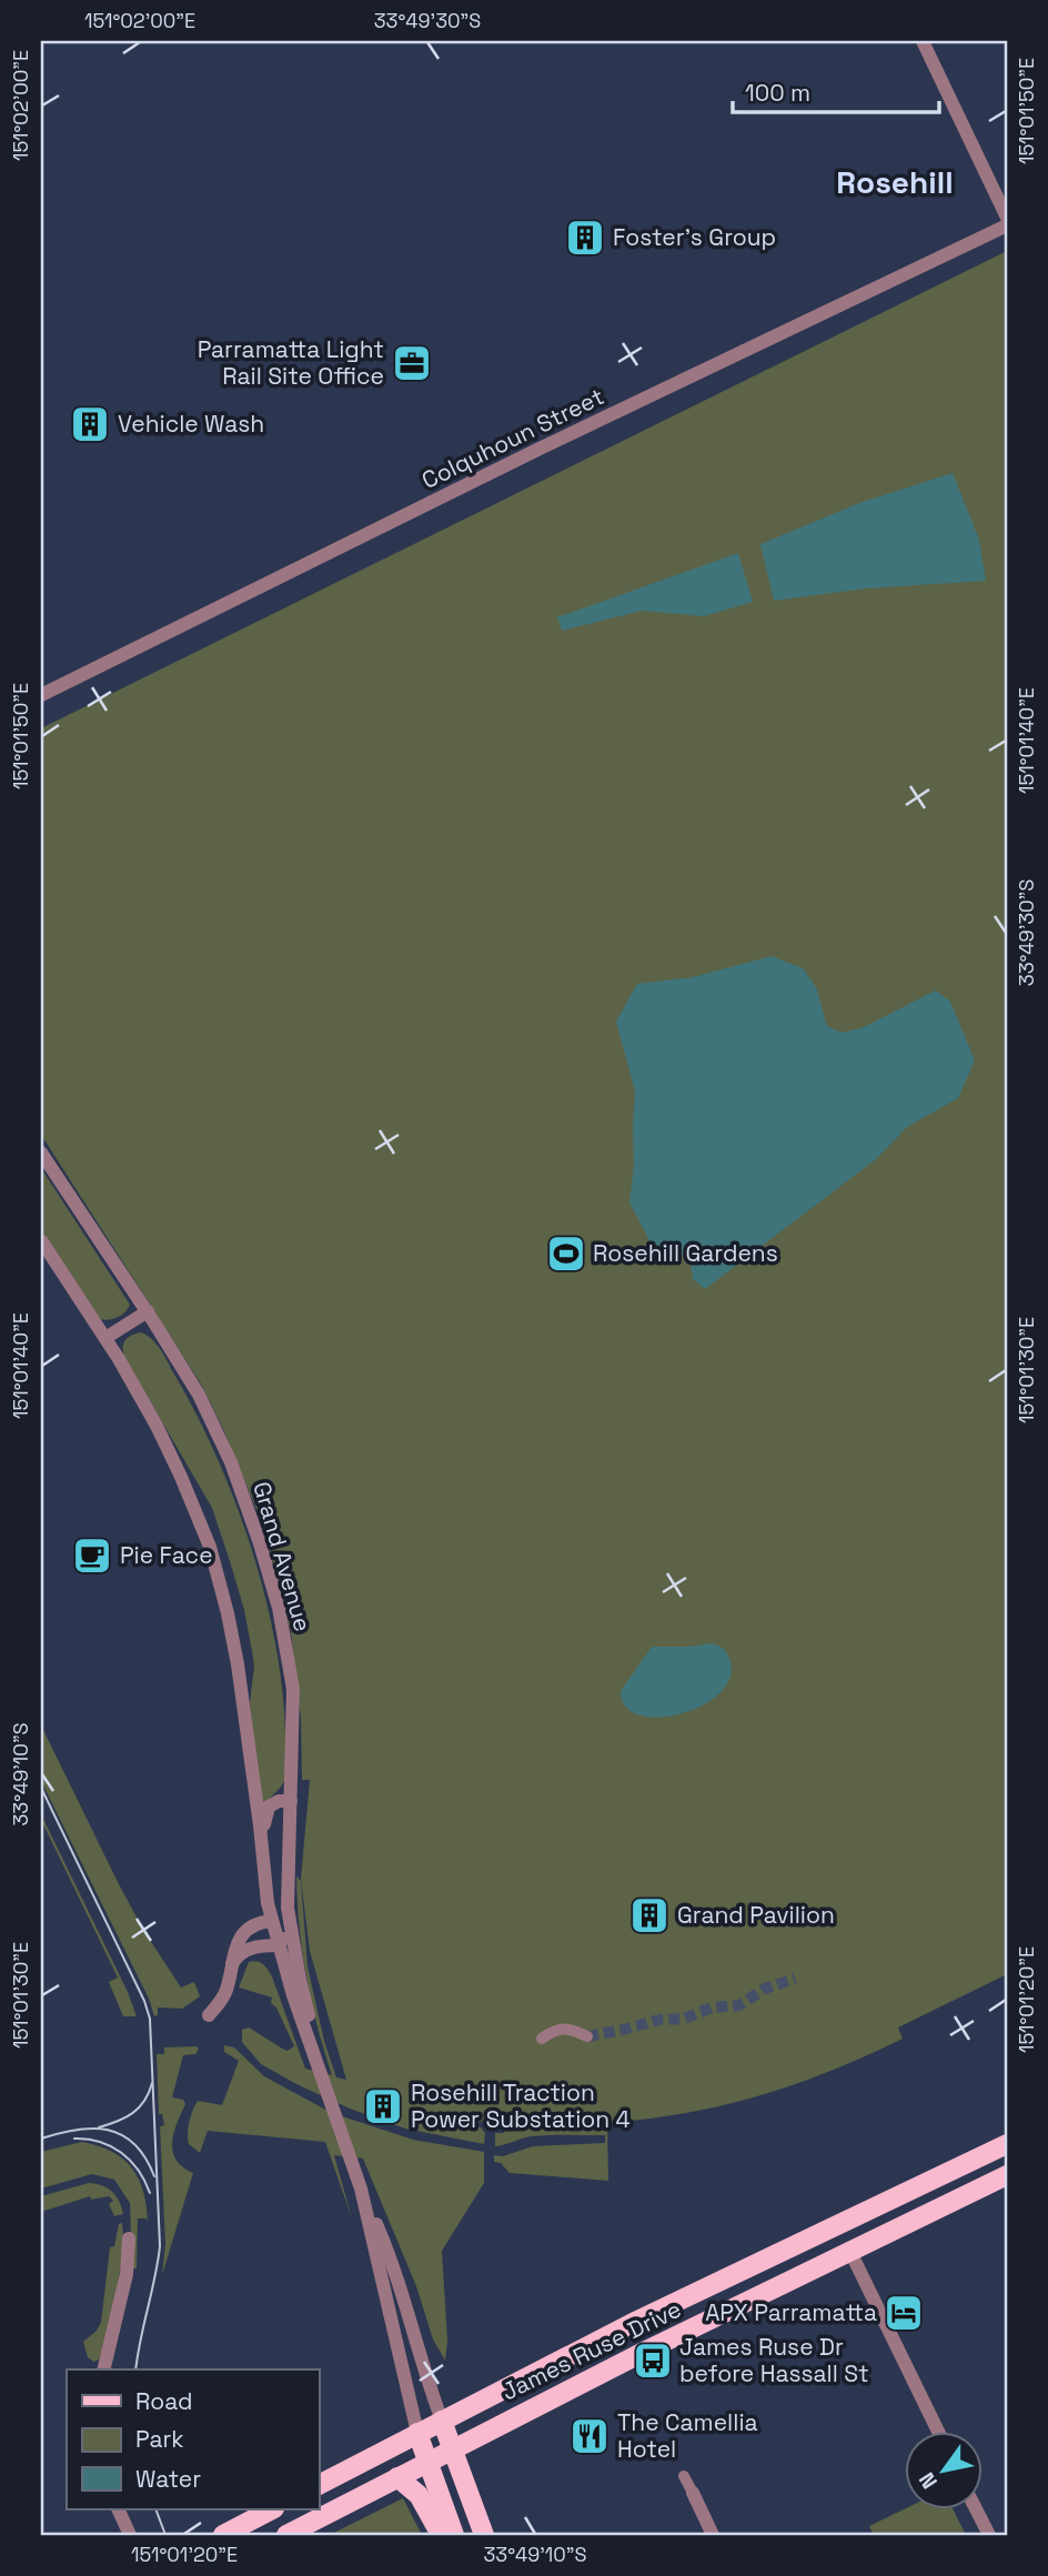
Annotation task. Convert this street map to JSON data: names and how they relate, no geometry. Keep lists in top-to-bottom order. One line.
{"streets":{"main road":["James Ruse Drive"],"street":["Colquhoun Street","Grand Avenue"]},"crossings":[["Grand Avenue","James Ruse Drive"]],"districts":["Rosehill"],"places":{"building":["Foster's Group","Vehicle Wash","Grand Pavilion","Rosehill Traction Power Substation 4"],"office":["Parramatta Light Rail Site Office"],"sports":["Rosehill Gardens"],"cafe":["Pie Face"],"hotel":["APX Parramatta"],"bus stop":["James Ruse Dr before Hassall St"],"restaurant":["The Camellia Hotel"]},"legend":["Road","Park","Water"],"scale_bar":"100 m","north":"bottom left","coordinates":["151°02'00\"E","33°49'30\"S","151°01'50\"E","151°01'40\"E","151°01'30\"E","33°49'10\"S","151°01'20\"E"]}
